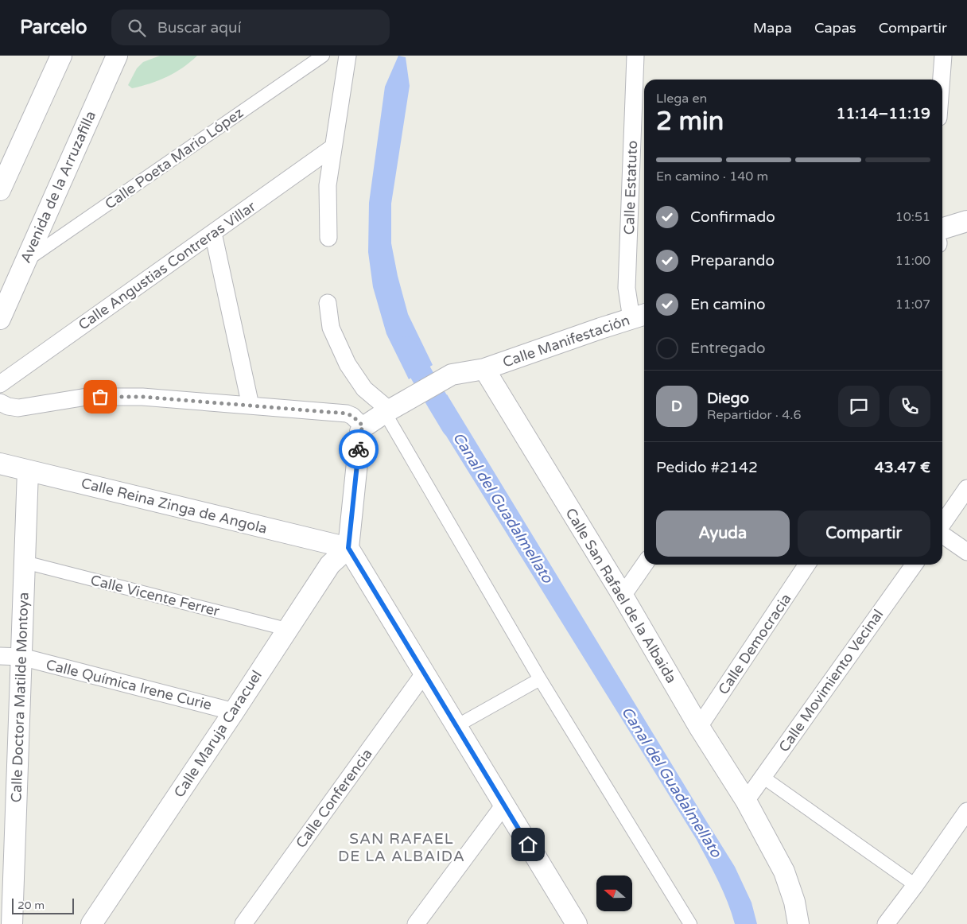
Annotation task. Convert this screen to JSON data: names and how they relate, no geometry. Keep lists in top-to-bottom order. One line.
{"streets":{"street":["Calle Poeta Mario López","Avenida de la Arruzafilla","Calle Estatuto","Calle Angustias Contreras Villar","Calle Manifestación","Calle Reina Zinga de Angola","Calle Vicente Ferrer","Calle San Rafael de la Albaida","Calle Democracia","Calle Movimiento Vecinal","Calle Química Irene Curie","Calle Doctora Matilde Montoya","Calle Maruja Caracuel","Calle Conferencia"]},"crossings":[["Calle Poeta Mario López","Avenida de la Arruzafilla"],["Calle Estatuto","Calle Manifestación"],["Calle Manifestación","Calle San Rafael de la Albaida"],["Calle Reina Zinga de Angola","Calle Doctora Matilde Montoya"],["Calle Reina Zinga de Angola","Calle Maruja Caracuel"],["Calle Vicente Ferrer","Calle Doctora Matilde Montoya"],["Calle Vicente Ferrer","Calle Maruja Caracuel"],["Calle San Rafael de la Albaida","Calle Democracia"],["Calle San Rafael de la Albaida","Calle Movimiento Vecinal"],["Calle Química Irene Curie","Calle Doctora Matilde Montoya"],["Calle Química Irene Curie","Calle Maruja Caracuel"]],"districts":["SAN RAFAEL DE LA ALBAIDA"],"water":["Canal del Guadalmellato"],"scale_bar":"20 m","north":"left","page":{"header":"Parcelo","search":"Buscar aquí","nav":["Mapa","Capas","Compartir"],"heading":["2 min","Llega en","11:14–11:19"],"panel":["Diego","Repartidor · 4.6","Pedido #2142","43.47 €"],"bar":"En camino · 140 m","list":[["Confirmado","10:51"],["Preparando","11:00"],["En camino","11:07"],"Entregado"],"round":"D","buttons":["Ayuda","Compartir"],"scale":"20 m"}}
